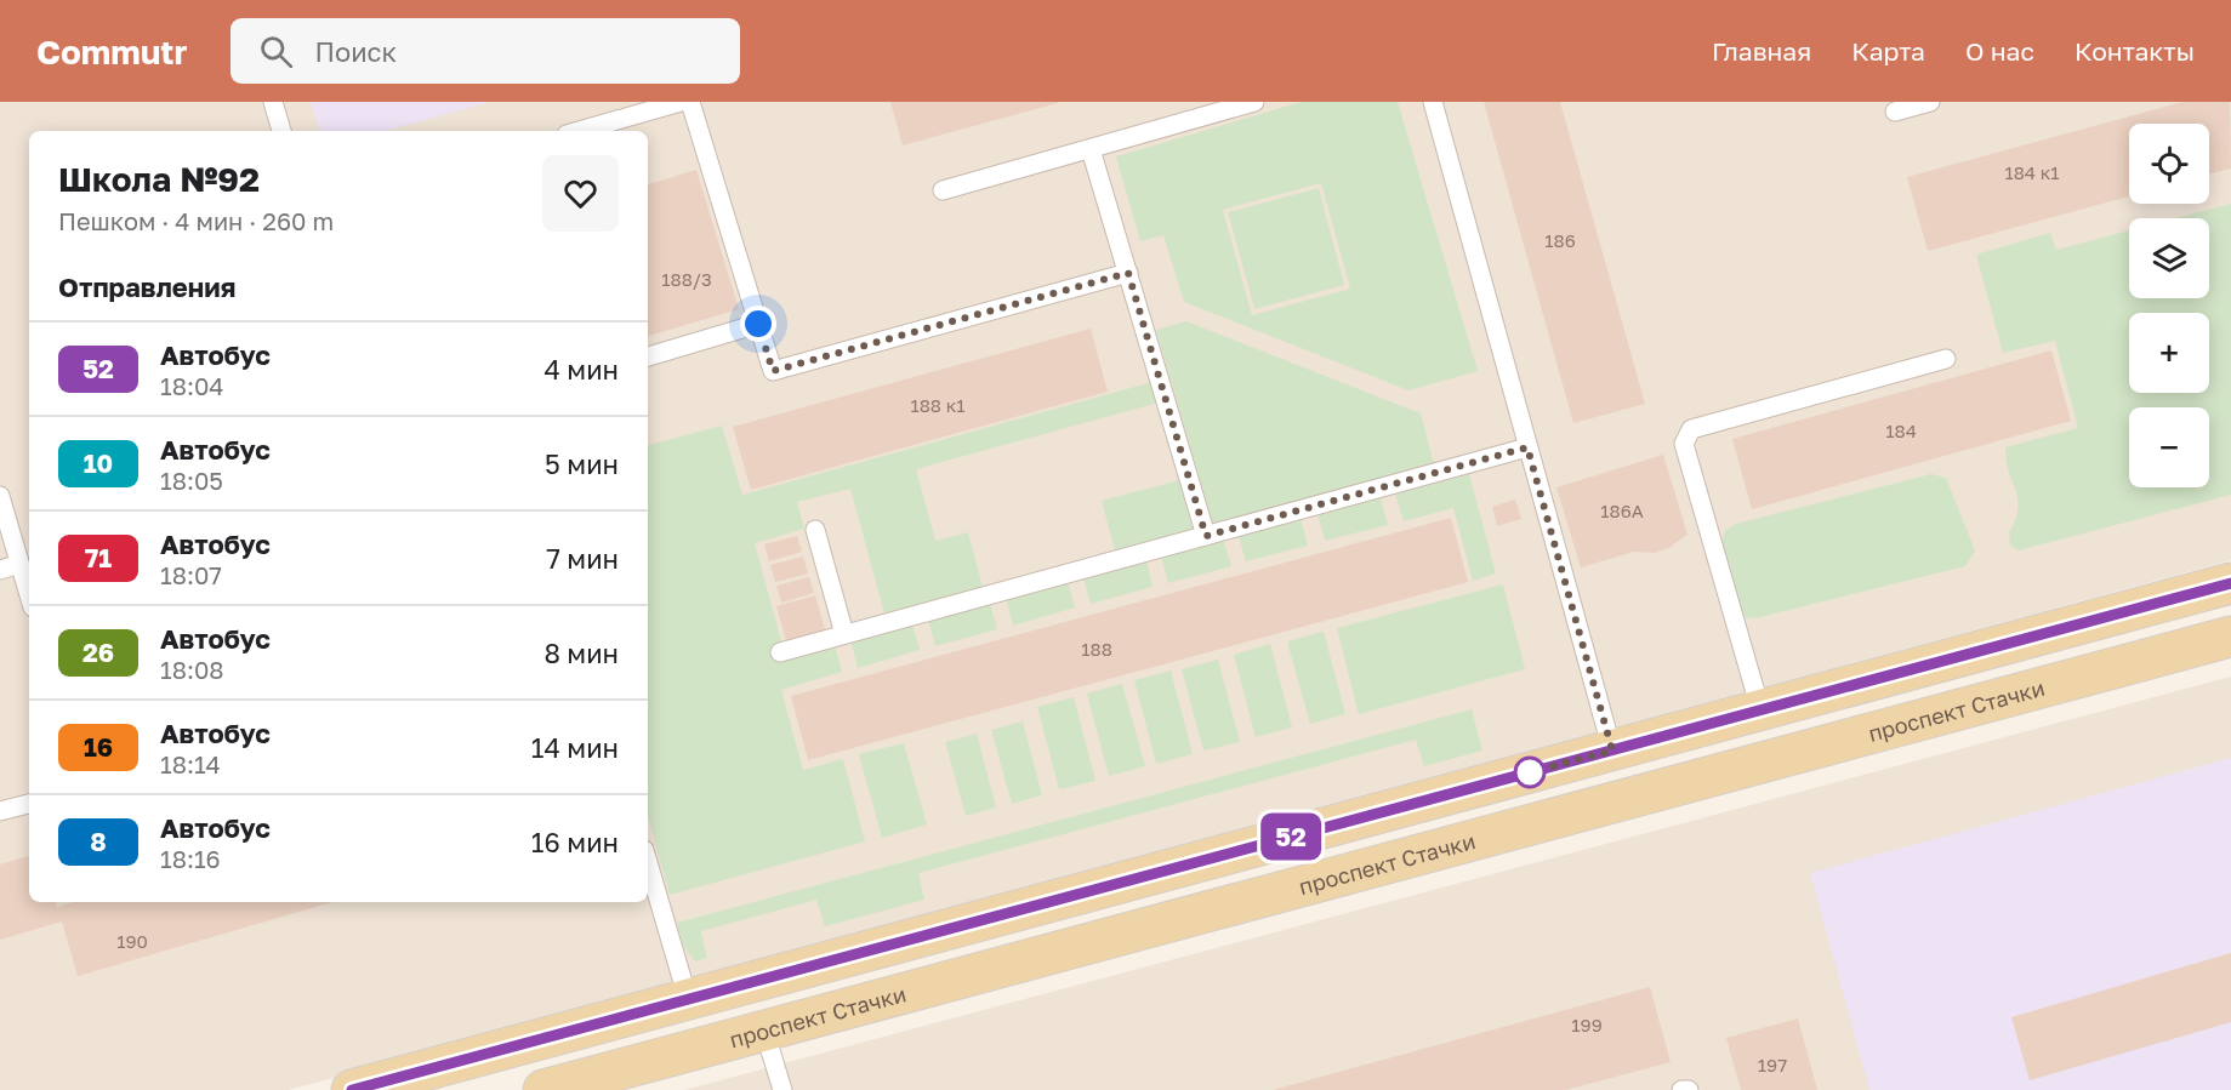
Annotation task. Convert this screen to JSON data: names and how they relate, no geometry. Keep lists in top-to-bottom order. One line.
{"streets":{"main road":["проспект Стачки"]},"lines":["bus line 52"],"house_numbers":["184 к1","186","188/3","188 к1","184","186А","188","190","199","197"],"page":{"header":"Commutr","search":"Поиск","nav":["Главная","Карта","О нас","Контакты"],"on_map":"52","map_buttons":["+","−"],"heading":[["Школа №92","Пешком · 4 мин · 260 m"],"Отправления"],"list":[{"mark":"52","name":"Автобус","note":"18:04","value":"4 мин"},{"mark":"10","name":"Автобус","note":"18:05","value":"5 мин"},{"mark":"71","name":"Автобус","note":"18:07","value":"7 мин"},{"mark":"26","name":"Автобус","note":"18:08","value":"8 мин"},{"mark":"16","name":"Автобус","note":"18:14","value":"14 мин"},{"mark":"8","name":"Автобус","note":"18:16","value":"16 мин"}]}}
